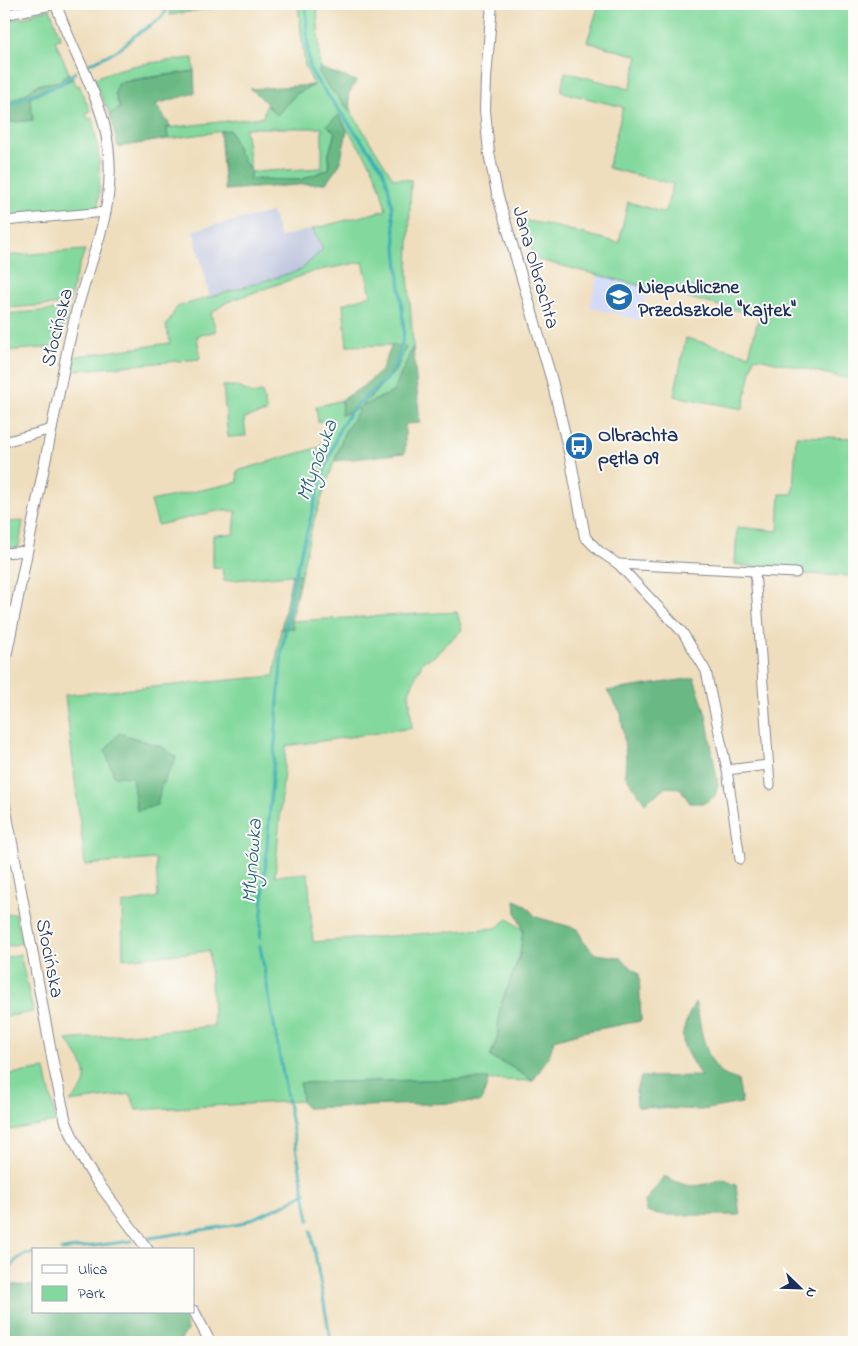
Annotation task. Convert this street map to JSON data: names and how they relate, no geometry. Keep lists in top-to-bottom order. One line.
{"streets":{"street":["Jana Olbrachta","Słocińska"]},"water":["Młynówka"],"places":{"school or university":["Niepubliczne Przedszkole \"Kajtek\""],"bus stop":["Olbrachta pętla 09"]},"legend":["Ulica","Park"],"north":"bottom right"}
